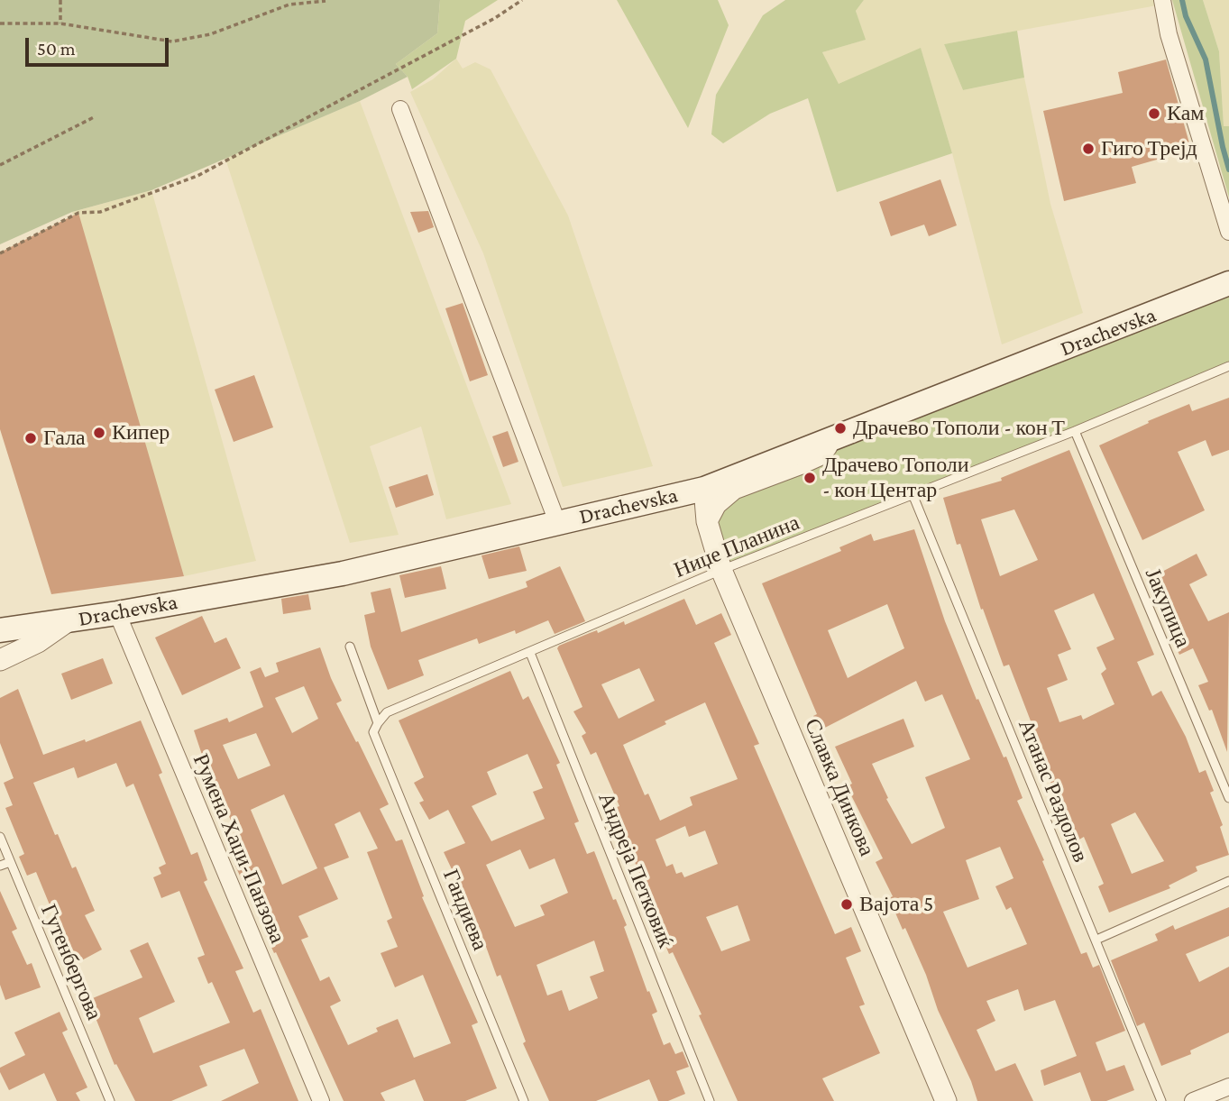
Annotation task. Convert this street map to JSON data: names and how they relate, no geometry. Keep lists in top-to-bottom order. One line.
{"streets":{"main road":["Drachevska"],"street":["Славка Динкова","Румена Хаџи-Панзова"],"lane":["Ниџе Планина","Јакупица","Атанас Раздолов","Андреја Петковиќ","Гандиева","Гутенбергова"]},"crossings":[["Drachevska","Славка Динкова"],["Drachevska","Румена Хаџи-Панзова"],["Ниџе Планина","Јакупица"],["Ниџе Планина","Славка Динкова"],["Ниџе Планина","Атанас Раздолов"],["Ниџе Планина","Андреја Петковиќ"],["Ниџе Планина","Гандиева"]],"places":["Кам","Гиго Трејд","Драчево Тополи - кон Т","Кипер","Гала","Драчево Тополи - кон Центар","Вајота 5"],"scale_bar":"50 m"}
